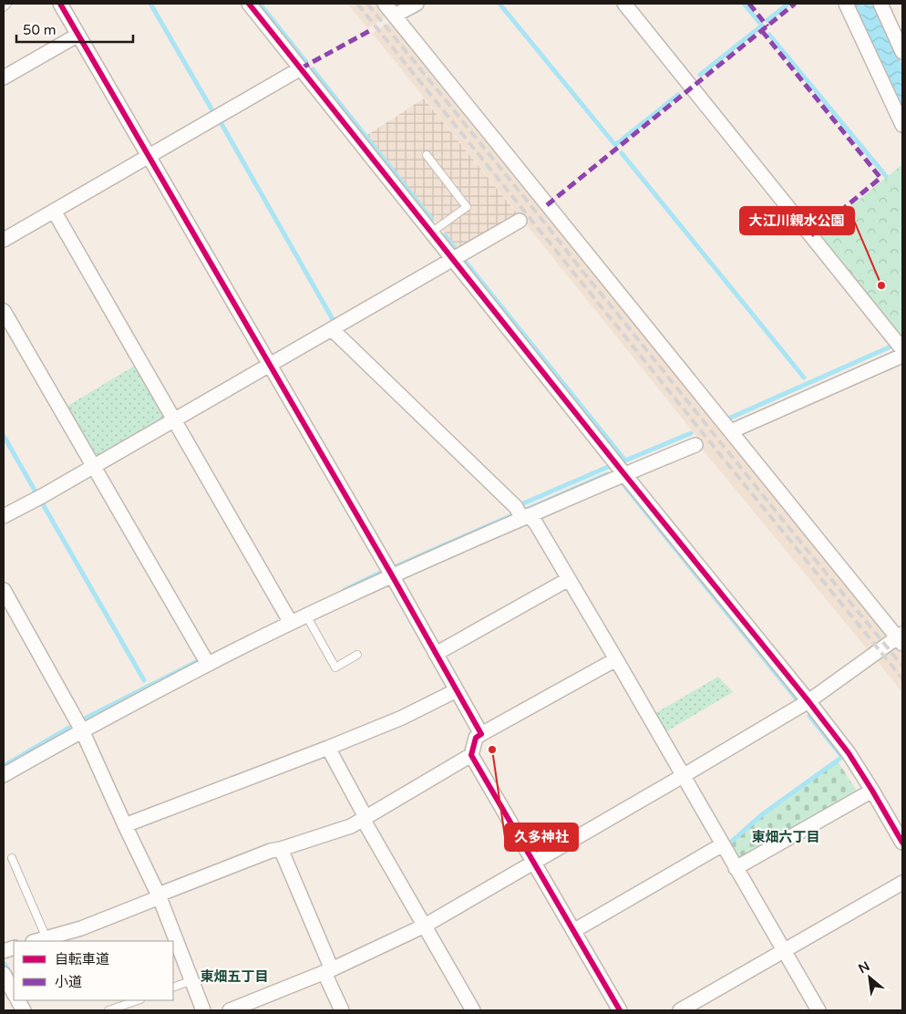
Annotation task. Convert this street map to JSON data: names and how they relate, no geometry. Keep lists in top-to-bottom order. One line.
{"districts":["東畑六丁目","東畑五丁目"],"places":["大江川親水公園","久多神社"],"legend":["自転車道","小道"],"scale_bar":"50 m","north":"top left"}
